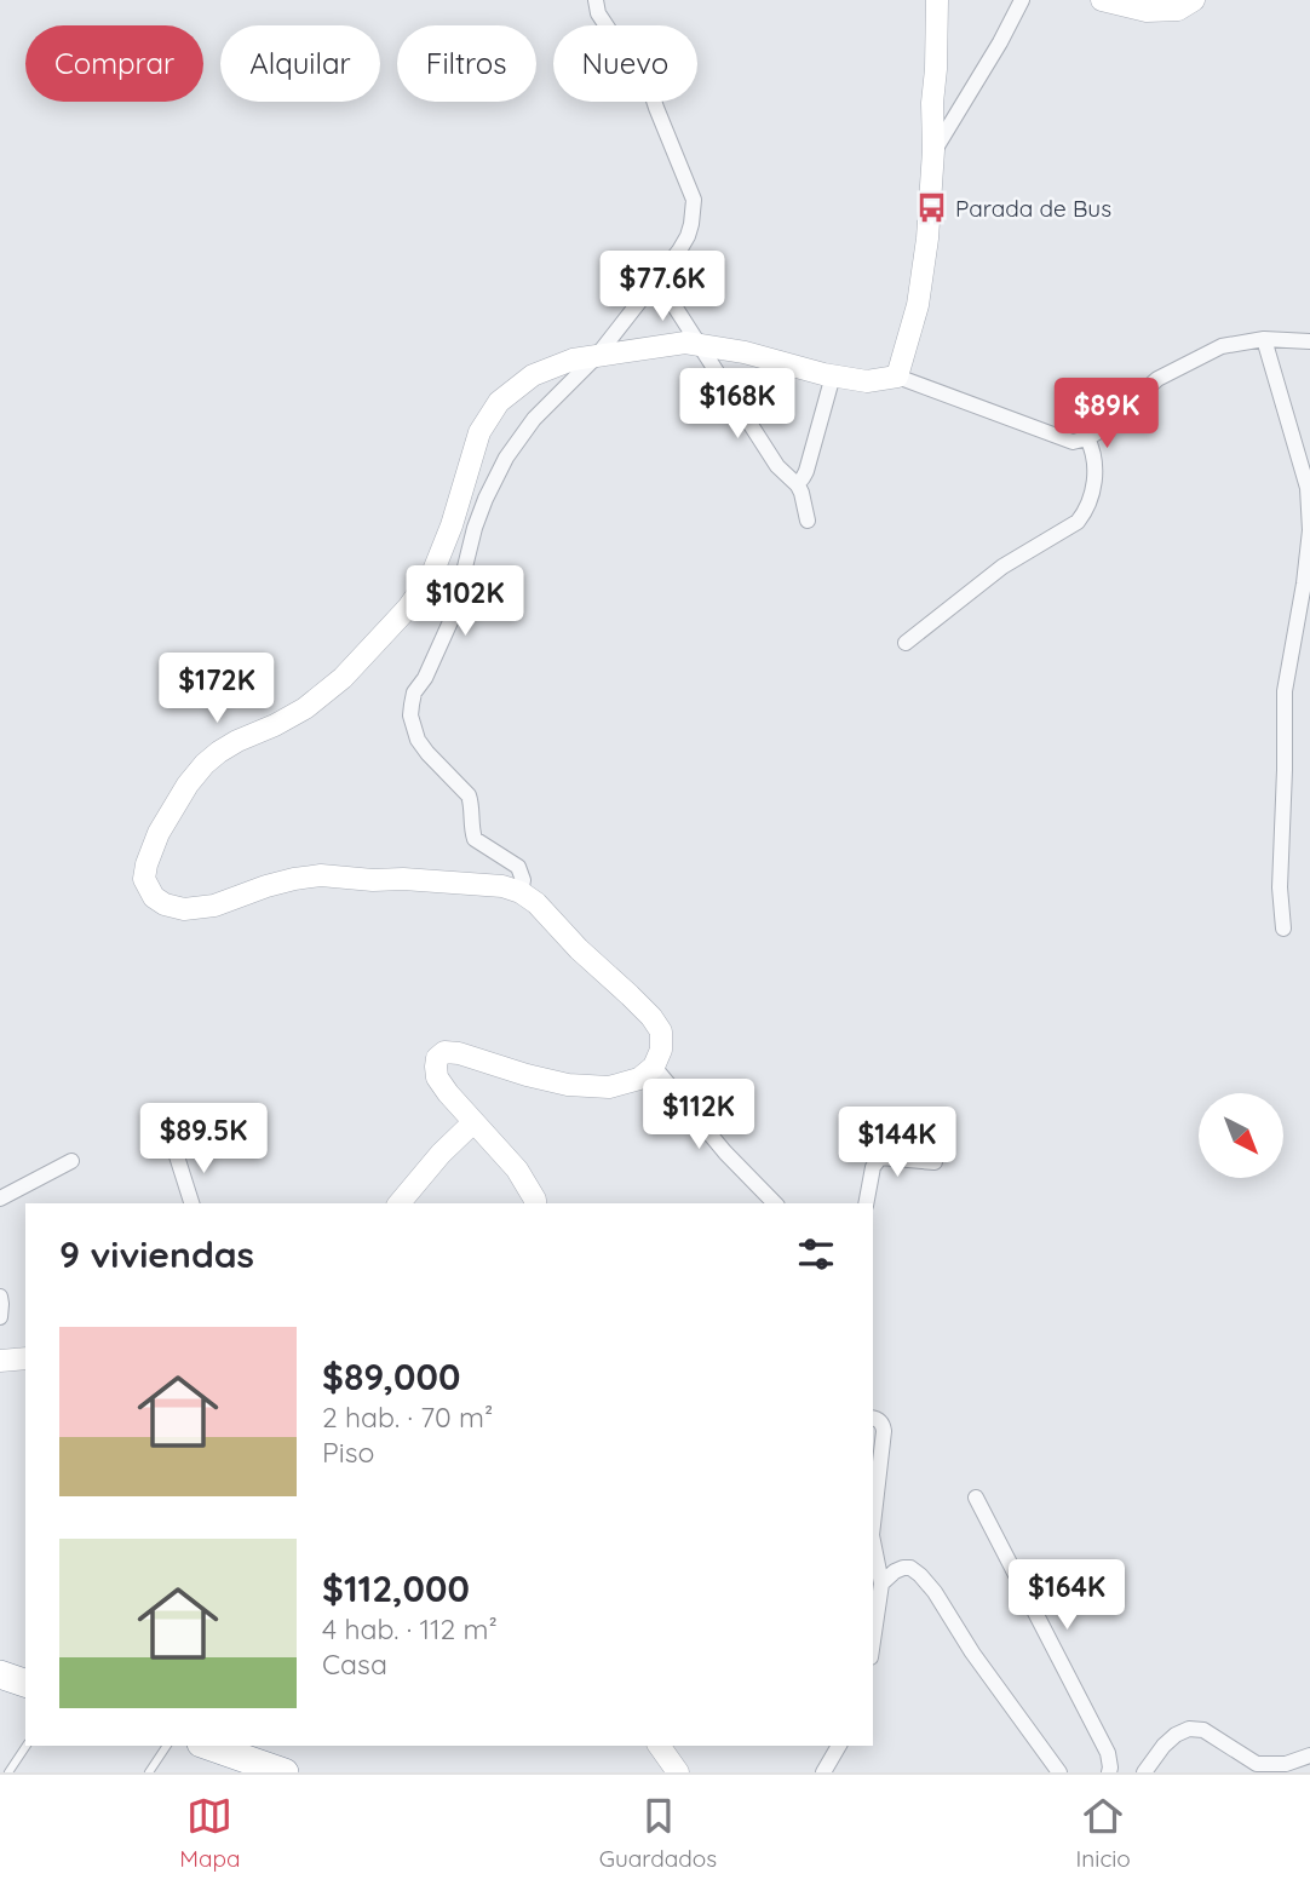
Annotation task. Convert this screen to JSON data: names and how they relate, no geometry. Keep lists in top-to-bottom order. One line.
{"places":{"bus stop":["Parada de Bus"]},"north":"bottom right","page":{"chip":["Comprar","Alquilar","Filtros","Nuevo"],"price":["$77.6K","$168K","$89K","$102K","$172K","$112K","$89.5K","$144K","$164K"],"heading":"9 viviendas","list":[{"name":"$89,000","note":"2 hab. · 70 m² · Piso"},{"name":"$112,000","note":"4 hab. · 112 m² · Casa"}],"tabs":["Mapa","Guardados","Inicio"]}}
